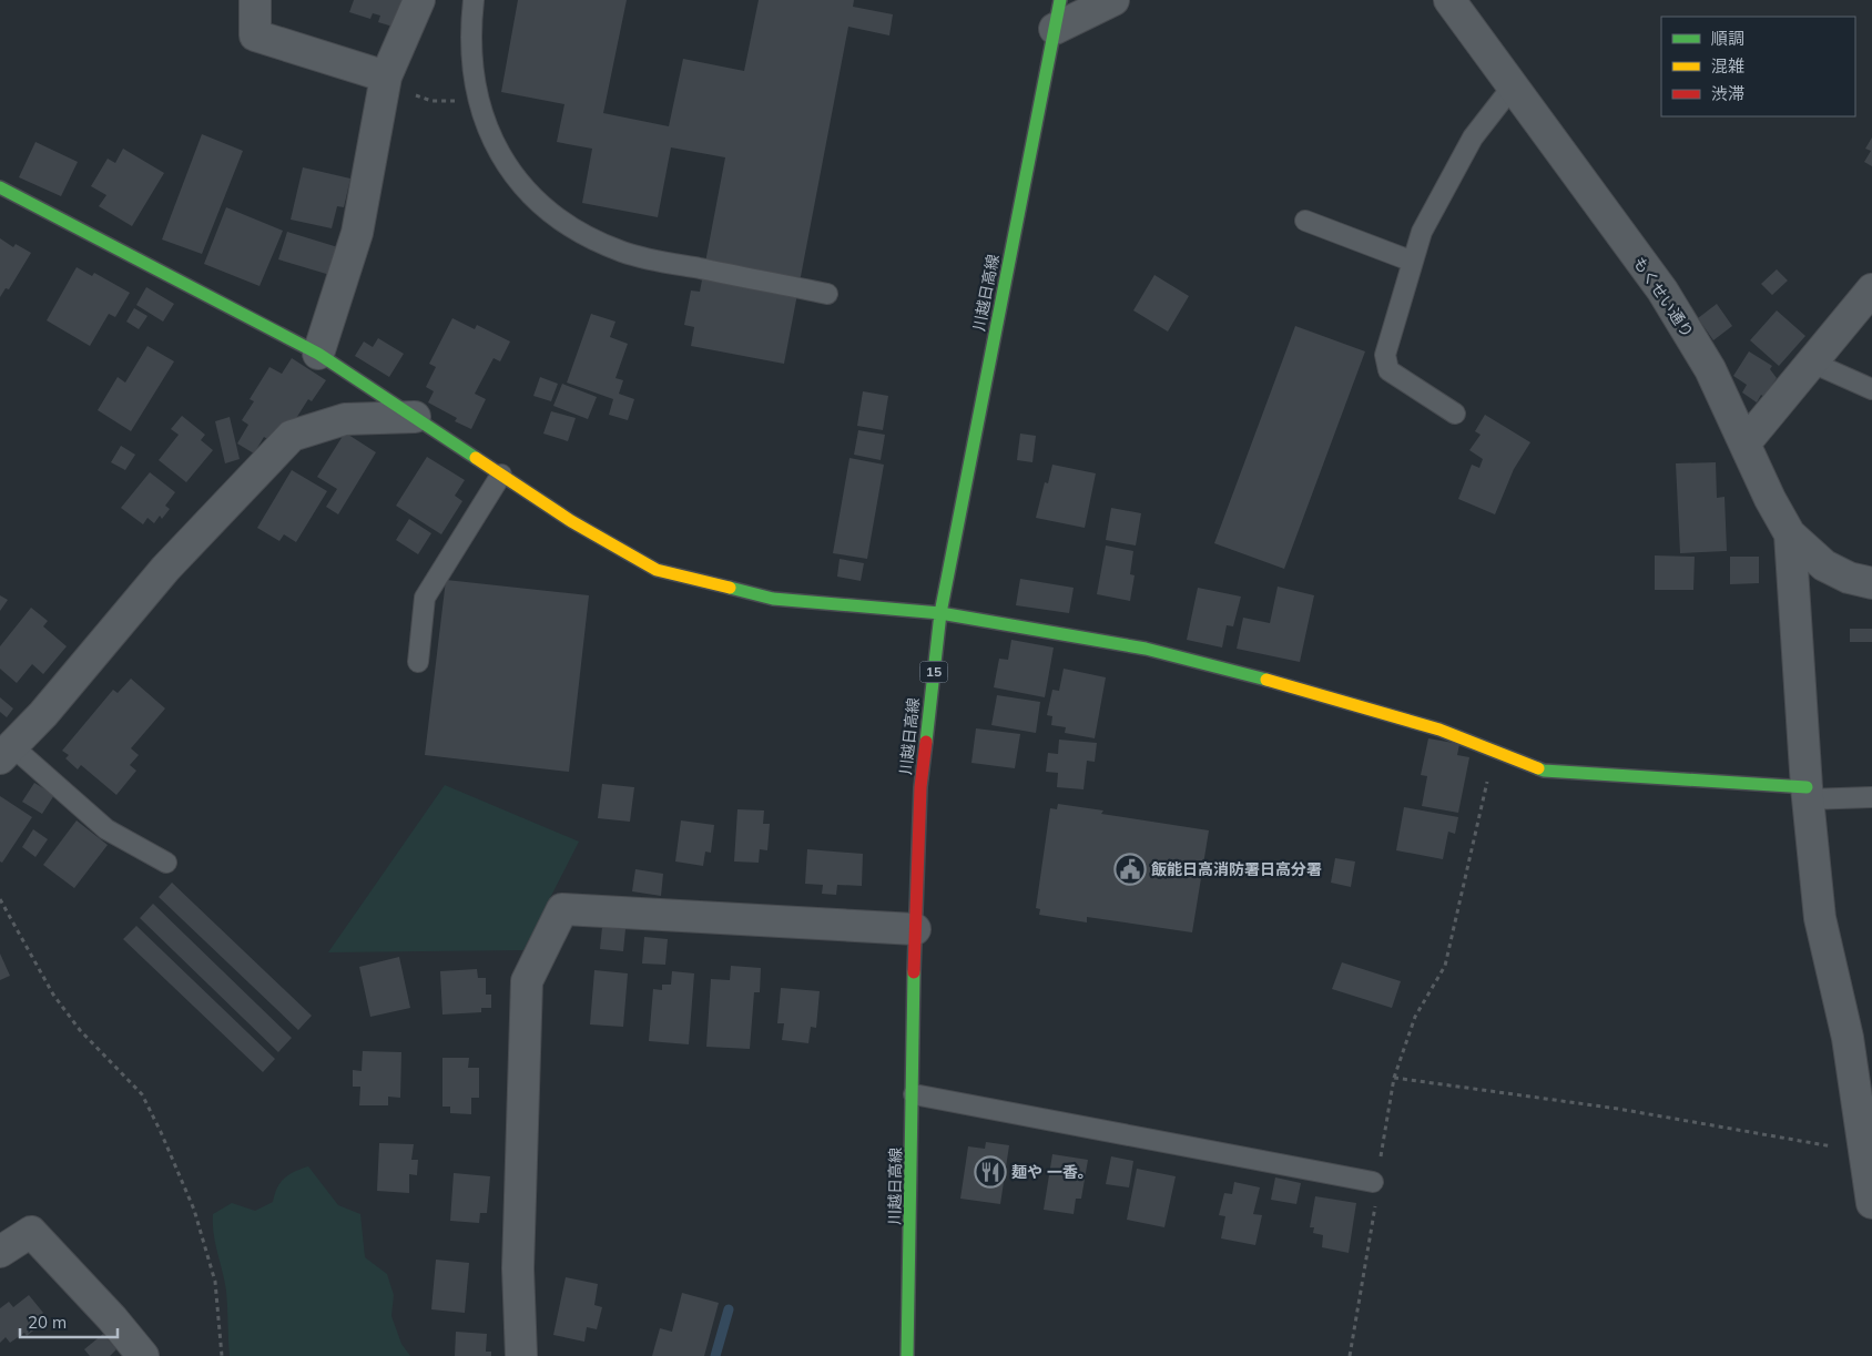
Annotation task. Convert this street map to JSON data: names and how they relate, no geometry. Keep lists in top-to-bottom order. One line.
{"streets":{"street":["川越日高線","もくせい通り","15"]},"places":{"public building":["飯能日高消防署日高分署"],"restaurant":["麺や 一香。"]},"legend":["順調","混雑","渋滞"],"scale_bar":"20 m"}
